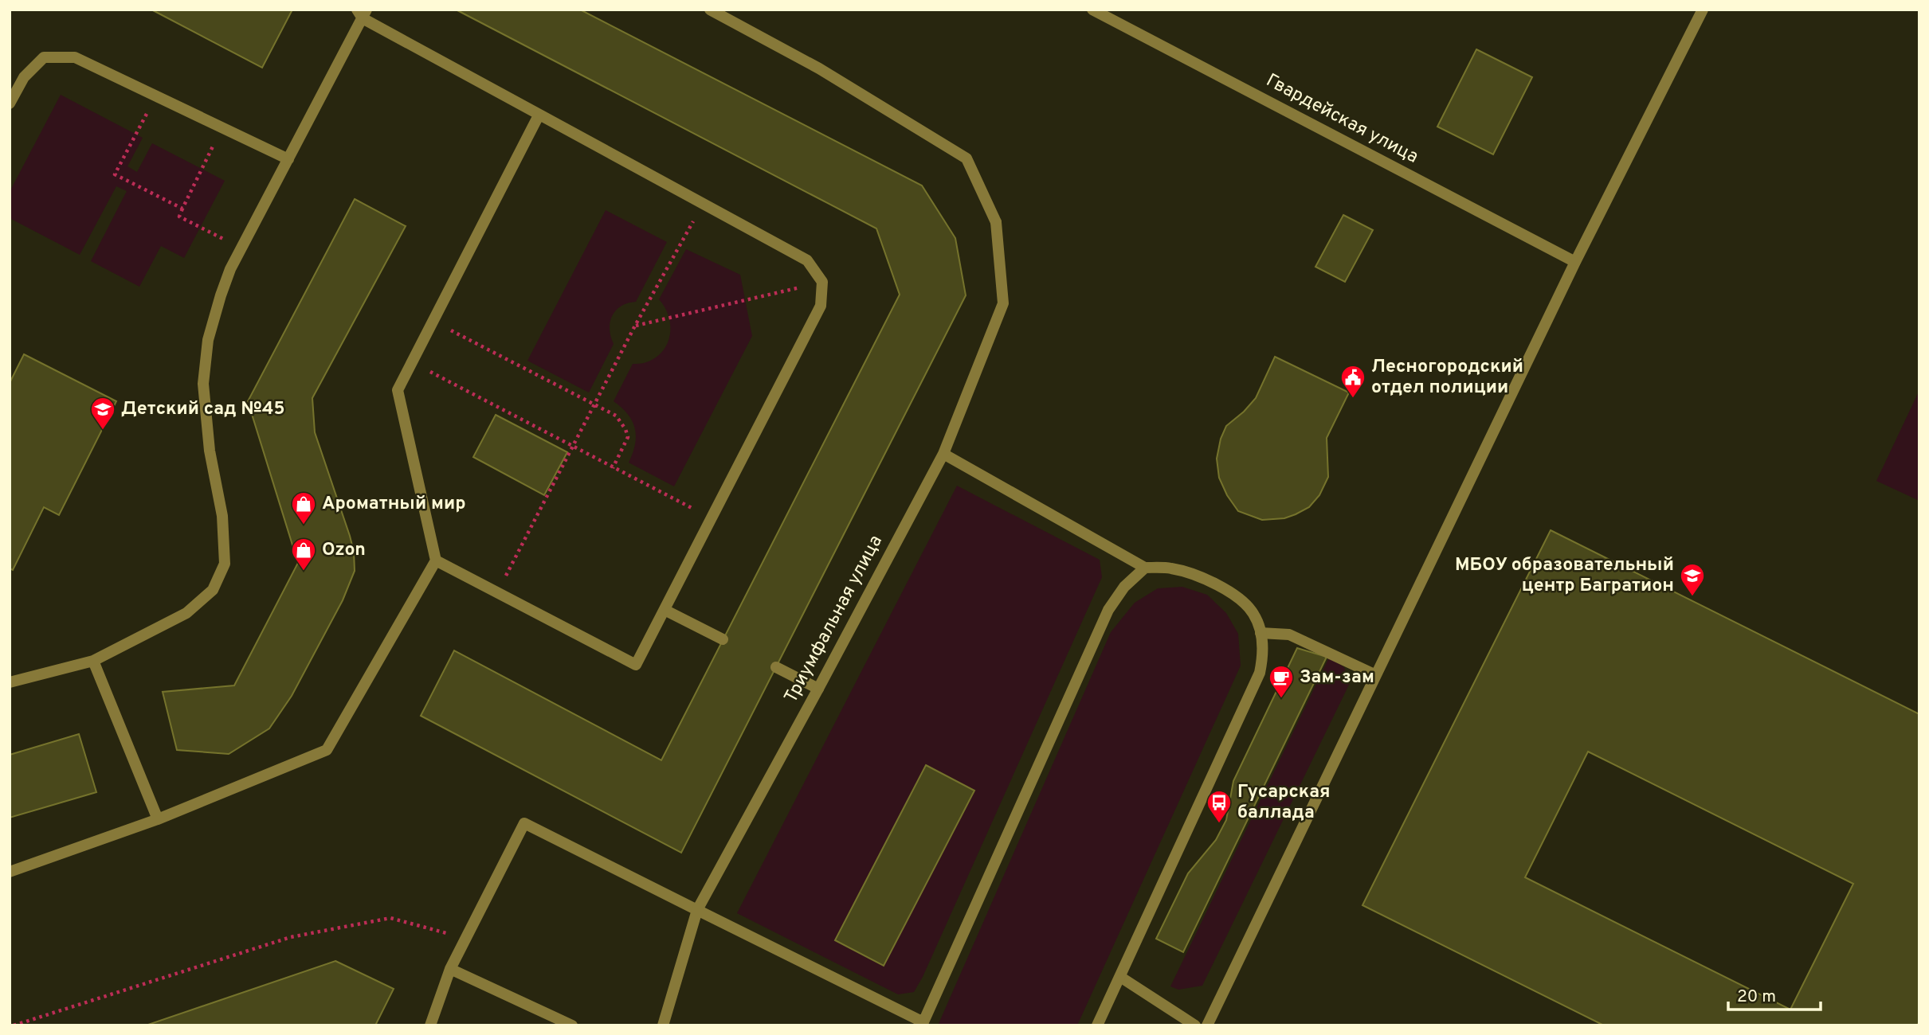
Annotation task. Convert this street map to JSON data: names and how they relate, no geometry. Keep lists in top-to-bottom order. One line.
{"streets":{"street":["Гвардейская улица","Триумфальная улица"]},"places":{"public building":["Лесногородский отдел полиции"],"school or university":["Детский сад №45","МБОУ образовательный центр Багратион"],"shop":["Ароматный мир","Ozon"],"cafe":["Зам-зам"],"bus stop":["Гусарская баллада"]},"scale_bar":"20 m"}
